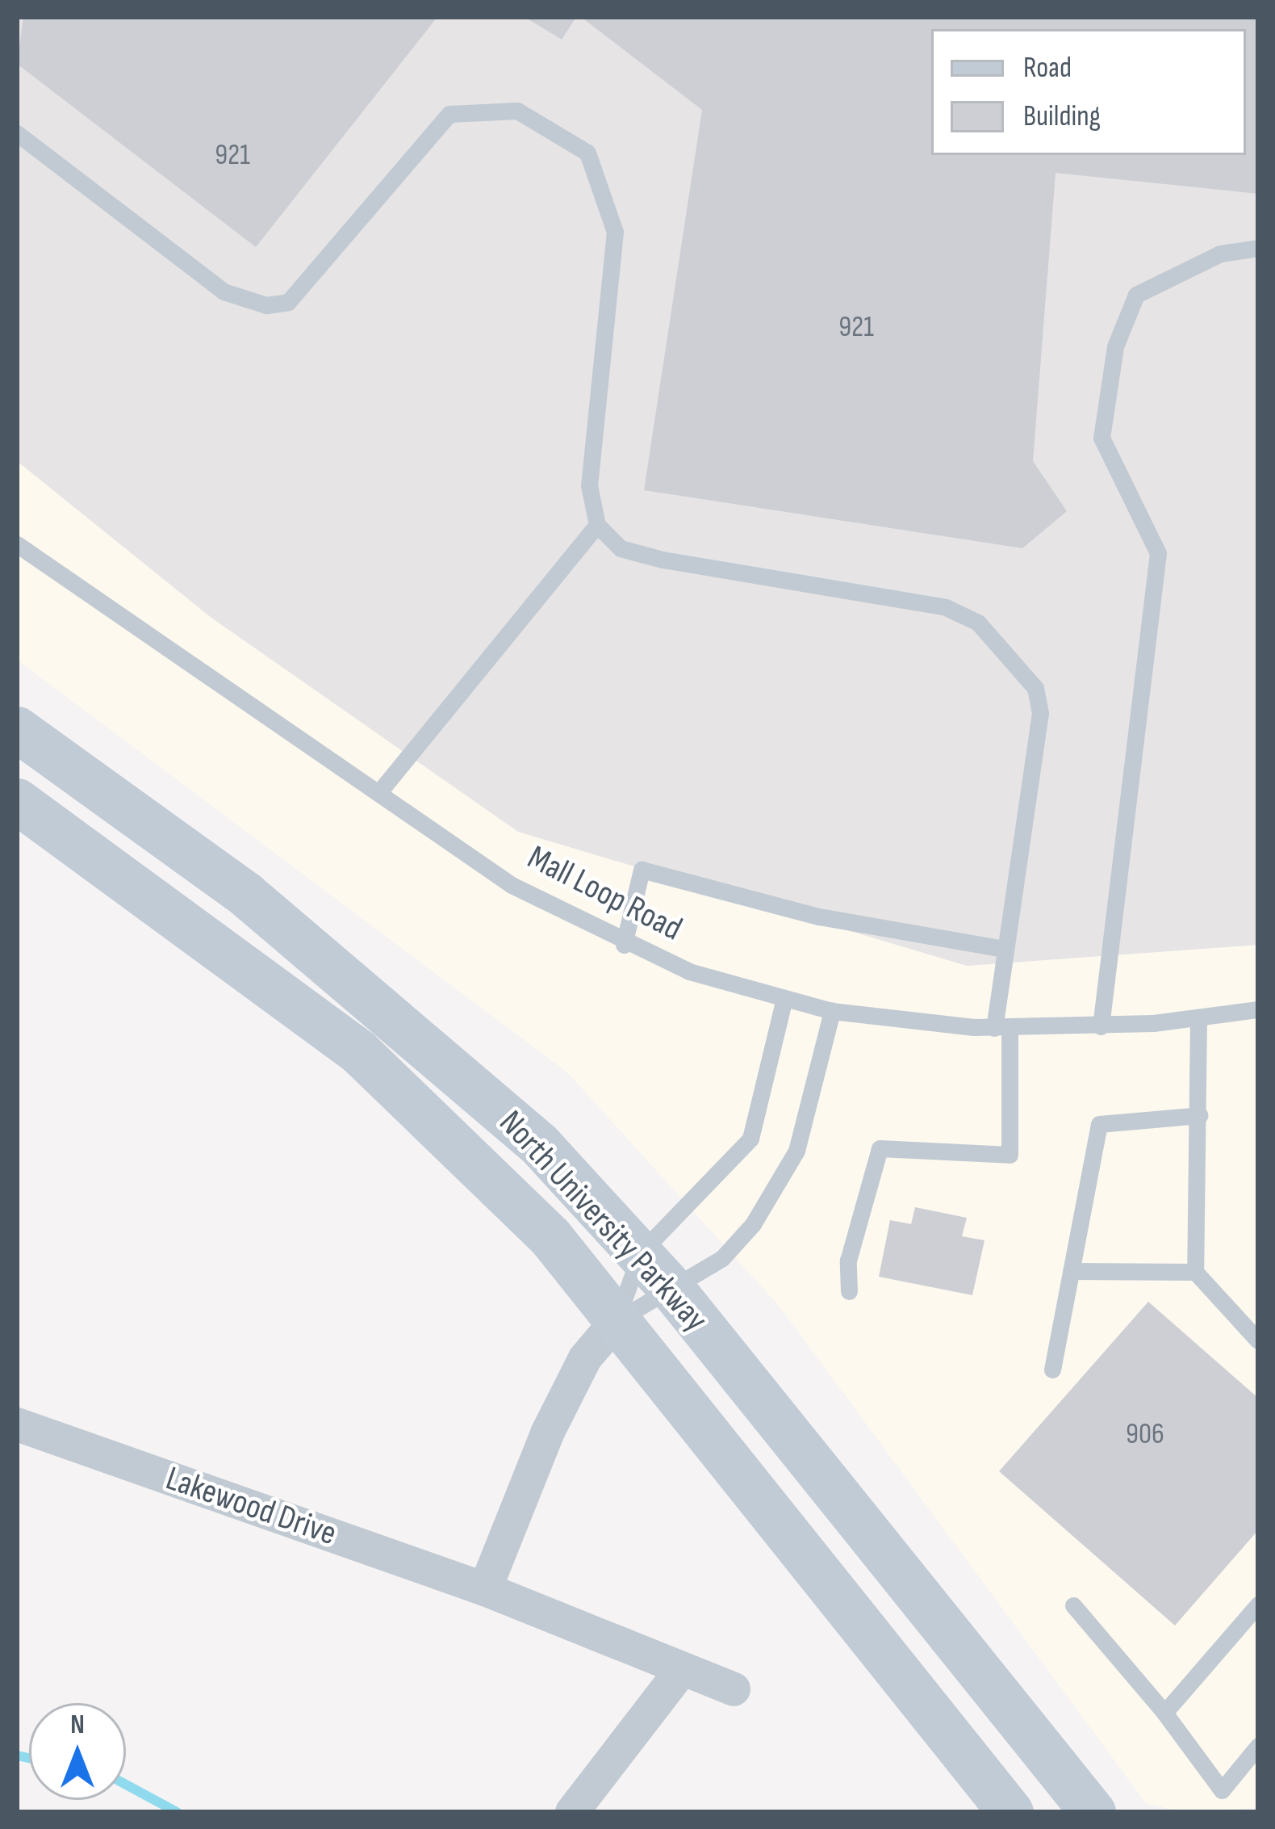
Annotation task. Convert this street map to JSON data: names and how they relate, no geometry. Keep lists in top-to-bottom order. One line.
{"streets":{"main road":["North University Parkway"],"street":["Lakewood Drive"],"lane":["Mall Loop Road"]},"house_numbers":["921","921","906"],"legend":["Road","Building"],"north":"top"}
